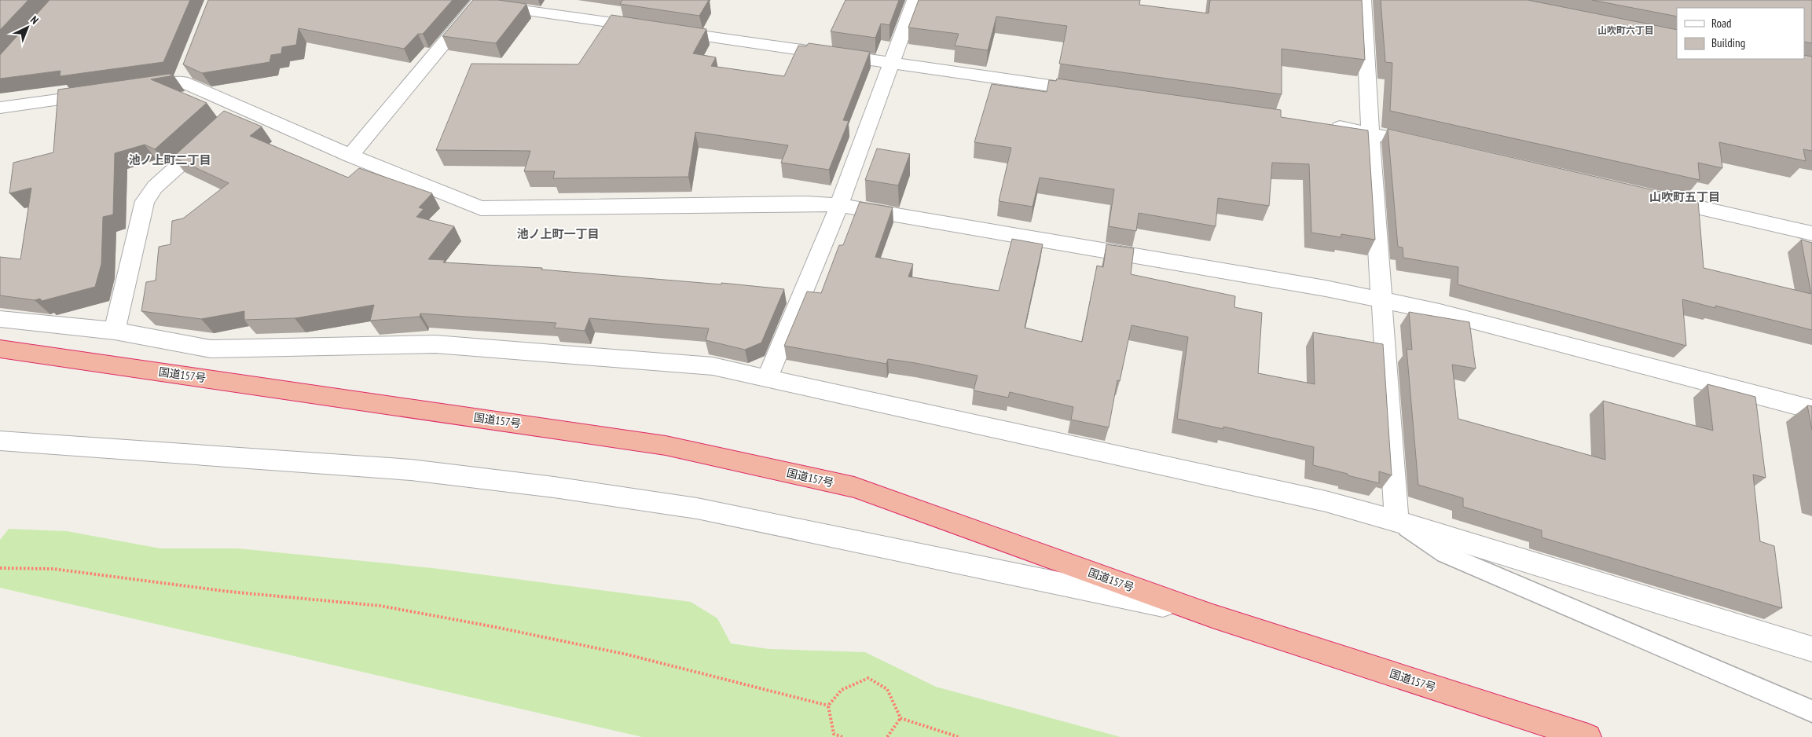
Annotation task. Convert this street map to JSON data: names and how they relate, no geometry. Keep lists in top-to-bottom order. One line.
{"streets":{"highway":["国道157号"]},"districts":["山吹町六丁目","池ノ上町二丁目","山吹町五丁目","池ノ上町一丁目"],"legend":["Road","Building"],"north":"top right"}
